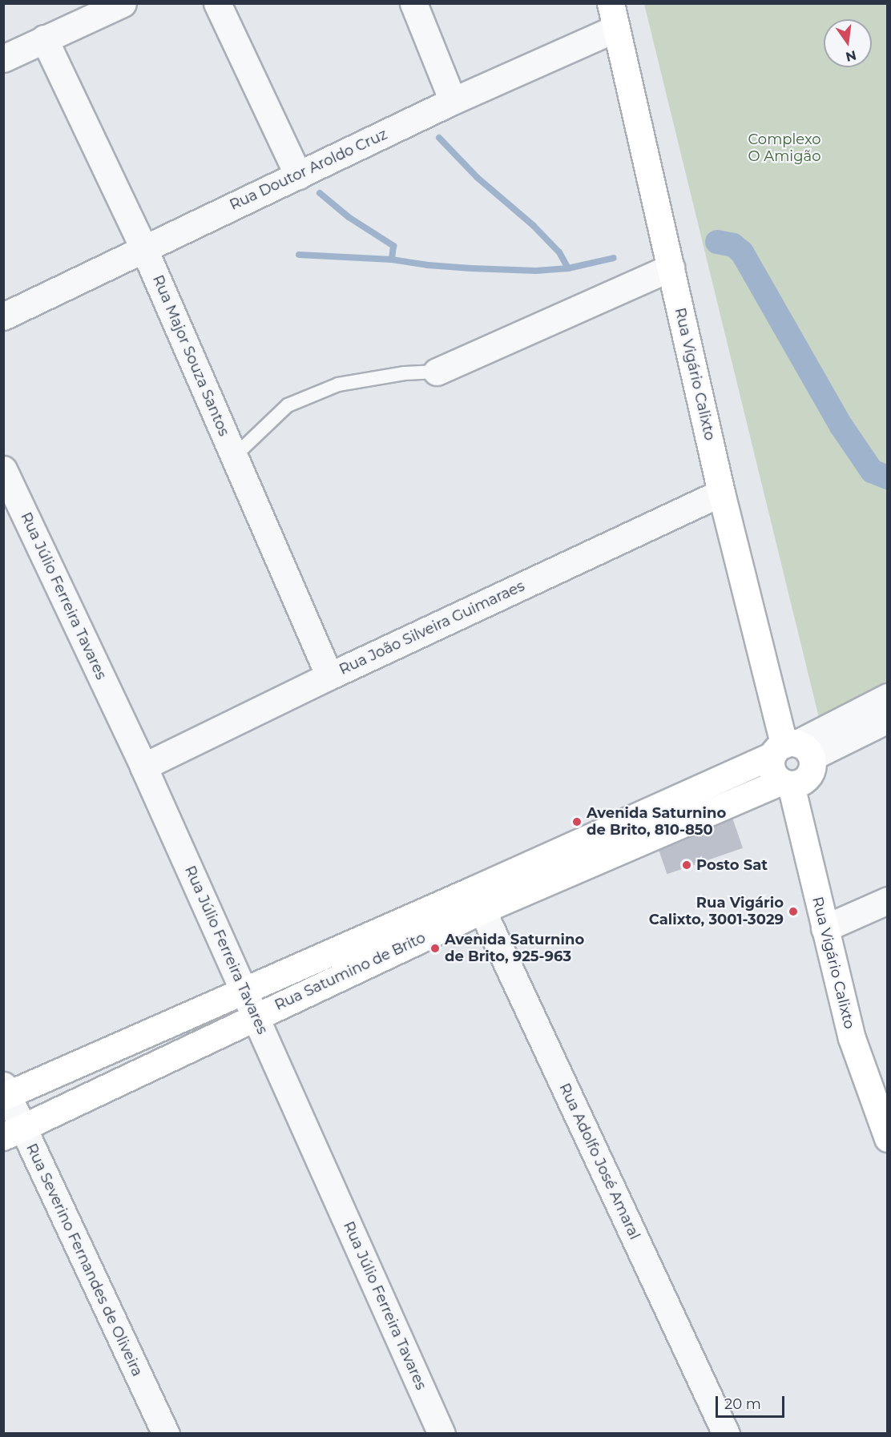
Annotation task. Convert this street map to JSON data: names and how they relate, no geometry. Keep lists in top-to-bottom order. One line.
{"streets":{"main road":["Rua Vigário Calixto","Rua Satumino de Brito"],"street":["Rua Doutor Aroldo Cruz","Rua Major Souza Santos","Rua Júlio Ferreira Tavares","Rua João Silveira Guimaraes","Rua Adolfo José Amaral","Rua Severino Fernandes de Oliveira"]},"crossings":[["Rua Doutor Aroldo Cruz","Rua Major Souza Santos"],["Rua Doutor Aroldo Cruz","Rua Vigário Calixto"],["Rua Major Souza Santos","Rua João Silveira Guimaraes"],["Rua Vigário Calixto","Rua João Silveira Guimaraes"],["Rua Vigário Calixto","Rua Satumino de Brito"],["Rua Júlio Ferreira Tavares","Rua João Silveira Guimaraes"],["Rua Júlio Ferreira Tavares","Rua Satumino de Brito"],["Rua Satumino de Brito","Rua Adolfo José Amaral"],["Rua Satumino de Brito","Rua Severino Fernandes de Oliveira"]],"parks":["Complexo O Amigão"],"places":["Avenida Saturnino de Brito, 810-850","Posto Sat","Rua Vigário Calixto, 3001-3029","Avenida Saturnino de Brito, 925-963"],"scale_bar":"20 m","north":"bottom"}
